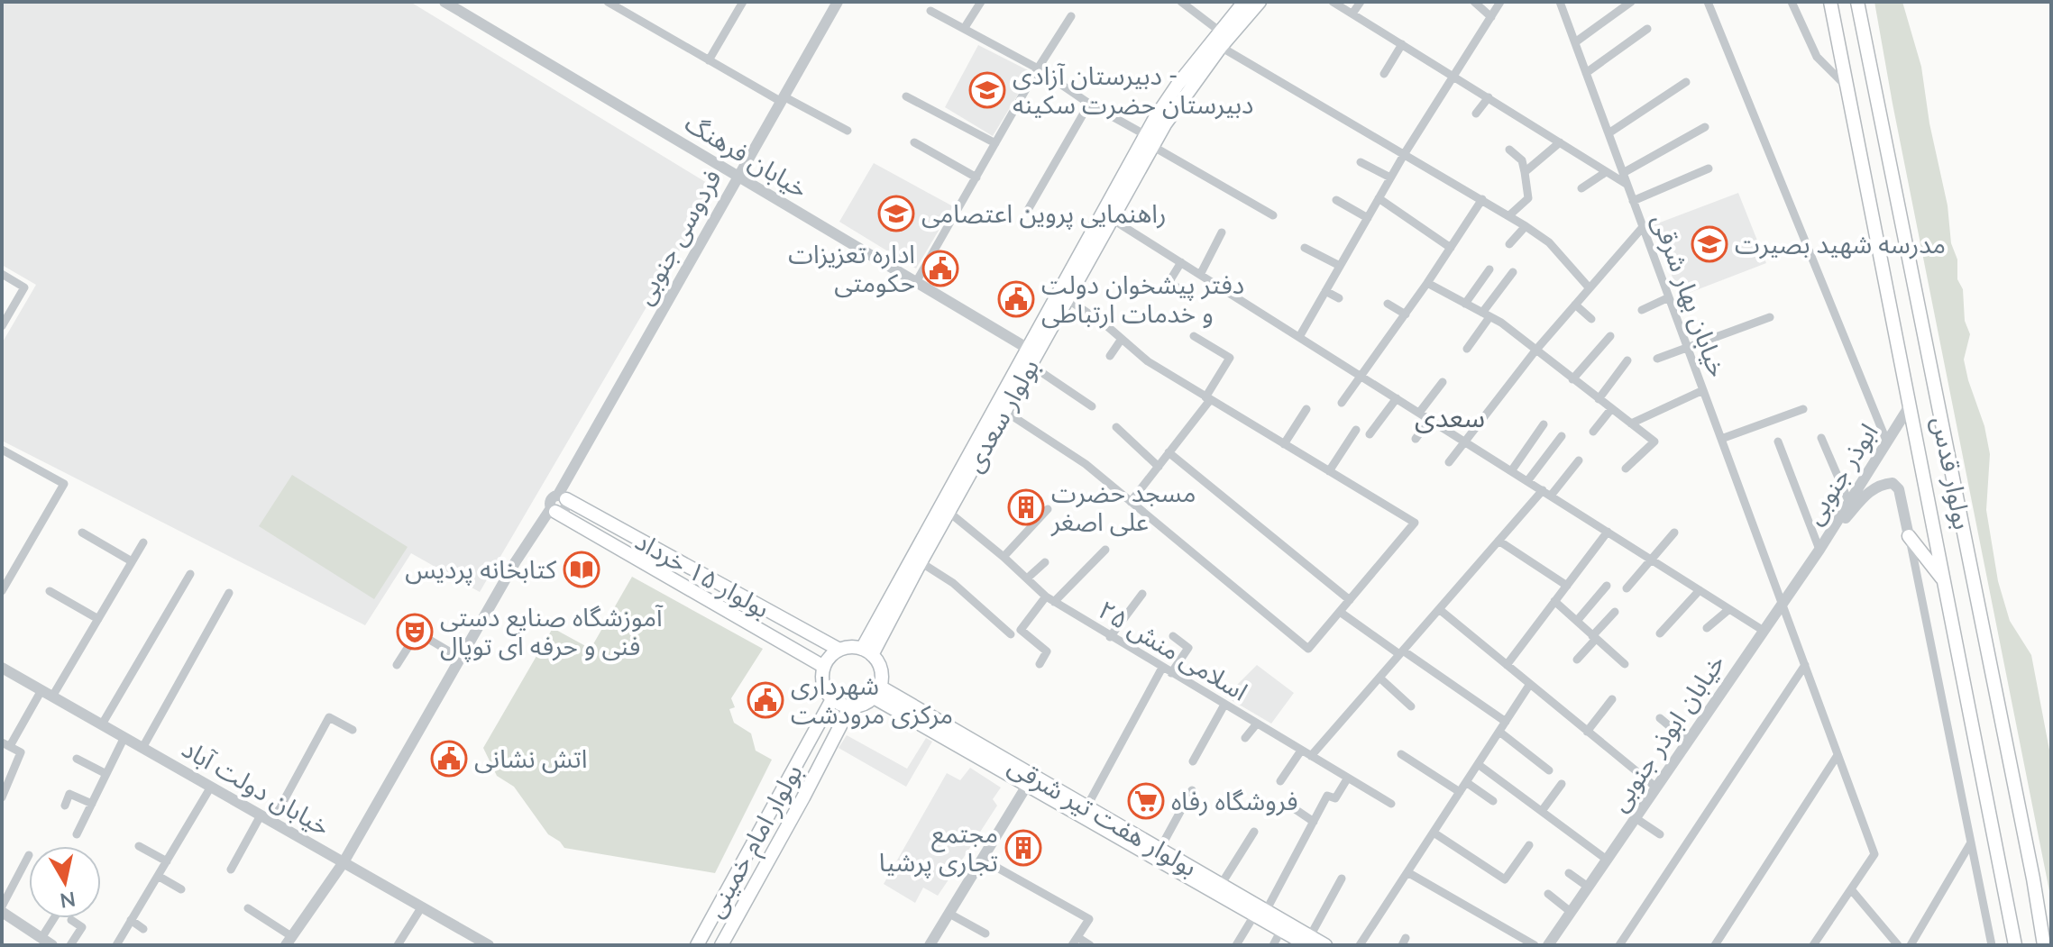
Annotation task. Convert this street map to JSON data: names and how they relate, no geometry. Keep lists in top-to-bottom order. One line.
{"streets":{"main road":["بولوار سعدی","بولوار قدس","بولوار ۱۵ خرداد","بولوار هفت تیر شرقی","بولوار امام خمینی"],"street":["خیابان فرهنگ","فردوسی جنوبی","خیابان بهار شرقی","ابوذر جنوبی","اسلامی منش ۲۵","خیابان ابوذر جنوبی","خیابان دولت آباد"]},"crossings":[["خیابان فرهنگ","فردوسی جنوبی"],["خیابان فرهنگ","بولوار سعدی"],["فردوسی جنوبی","بولوار ۱۵ خرداد"],["خیابان بهار شرقی","خیابان ابوذر جنوبی"],["بولوار سعدی","بولوار ۱۵ خرداد"],["بولوار سعدی","اسلامی منش ۲۵"],["بولوار سعدی","بولوار هفت تیر شرقی"],["بولوار سعدی","بولوار امام خمینی"],["بولوار قدس","ابوذر جنوبی"],["ابوذر جنوبی","خیابان ابوذر جنوبی"],["بولوار ۱۵ خرداد","بولوار هفت تیر شرقی"],["بولوار ۱۵ خرداد","بولوار امام خمینی"],["بولوار هفت تیر شرقی","بولوار امام خمینی"]],"districts":["سعدی"],"places":{"school or university":["دبیرستان آزادی - دبیرستان حضرت سکینه","راهنمایی پروین اعتصامی","مدرسه شهید بصیرت"],"public building":["اداره تعزیزات حکومتی","دفتر پیشخوان دولت و خدمات ارتباطی","شهرداری مرکزی مرودشت","اتش نشانی"],"building":["مسجد حضرت علی اصغر","مجتمع تجاری پرشیا"],"library":["کتابخانه پردیس"],"theatre":["آموزشگاه صنایع دستی فنی و حرفه ای توپال"],"supermarket":["فروشگاه رفاه"]},"north":"bottom"}
